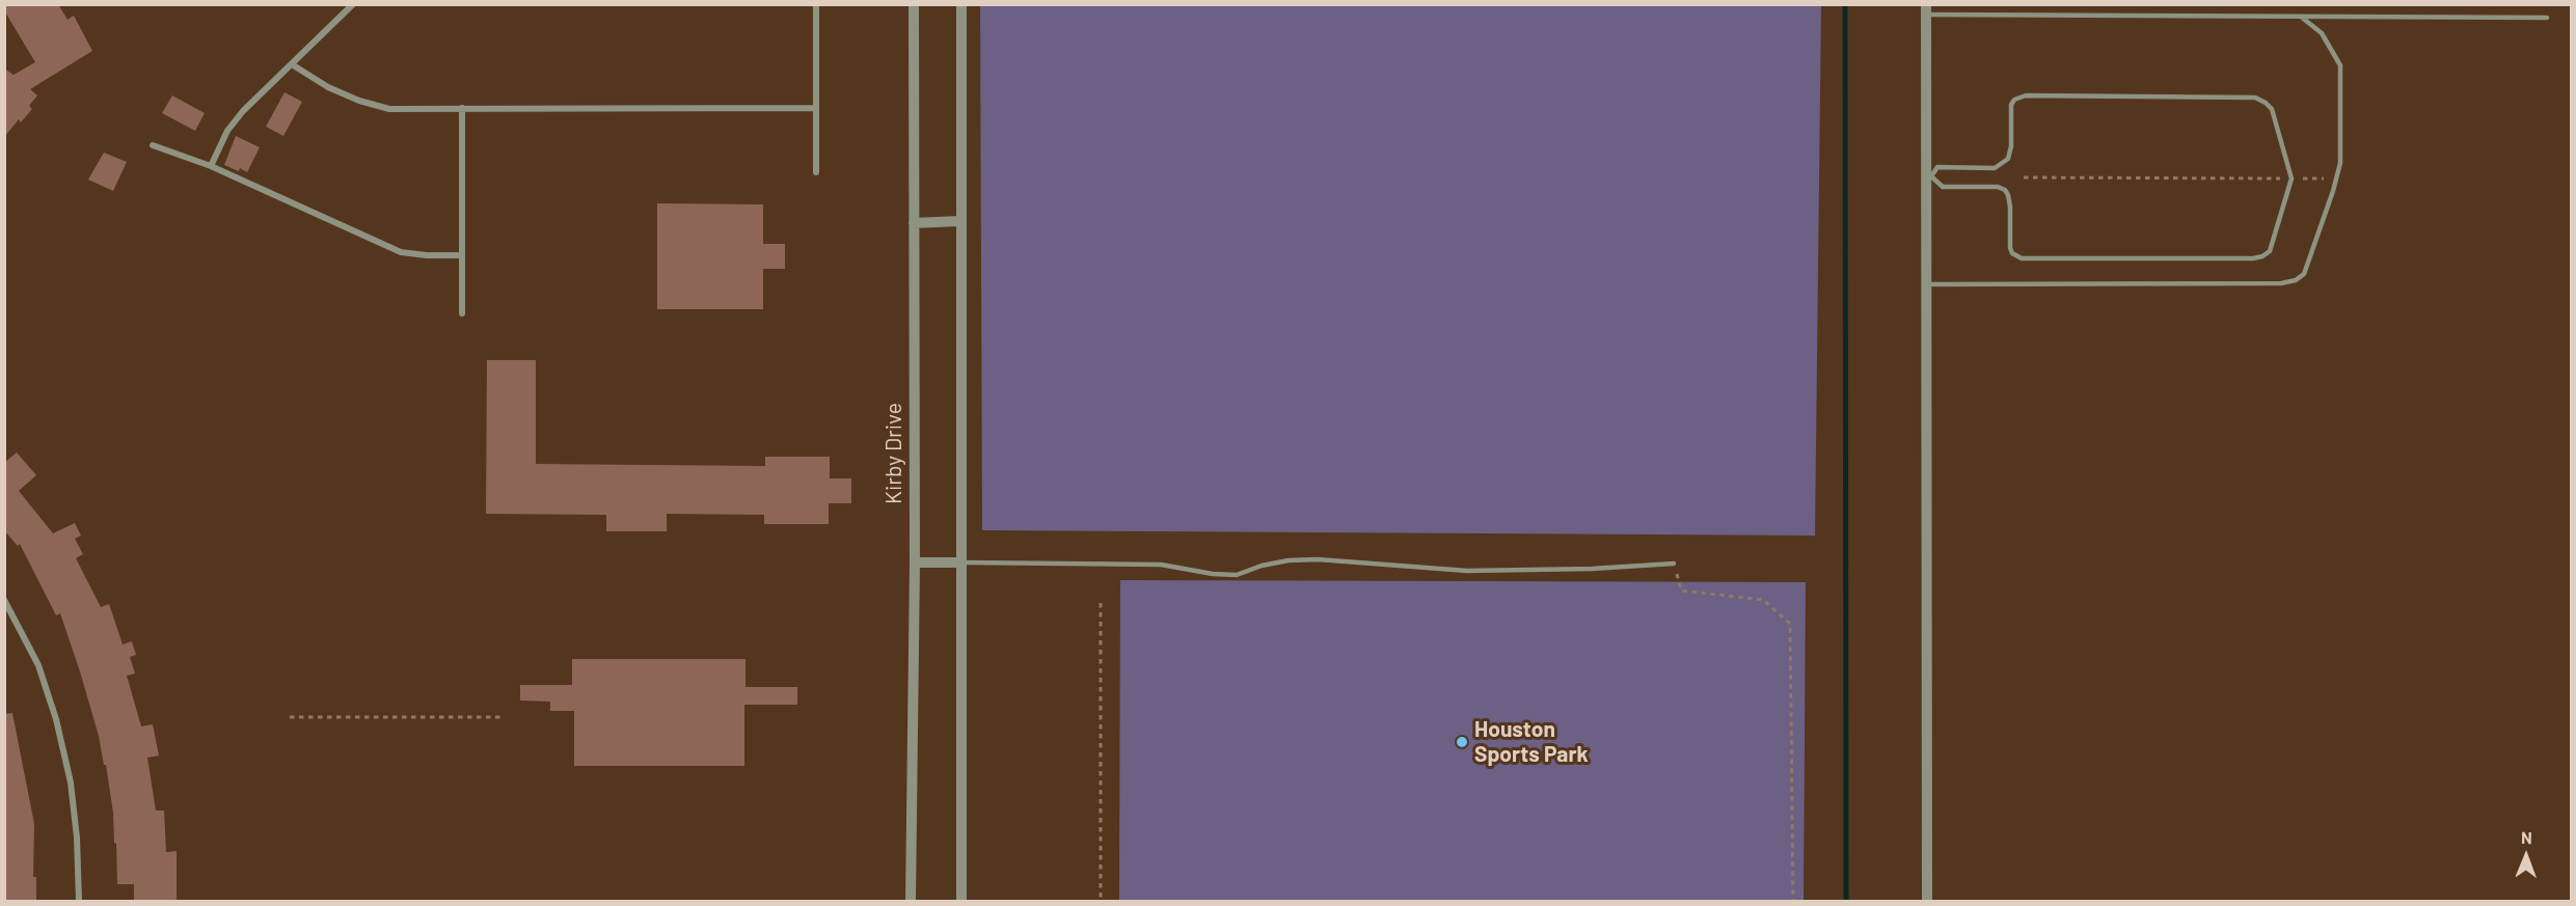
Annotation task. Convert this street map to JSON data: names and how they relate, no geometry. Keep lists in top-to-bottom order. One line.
{"streets":{"street":["Kirby Drive"]},"places":["Houston Sports Park"],"north":"top"}
